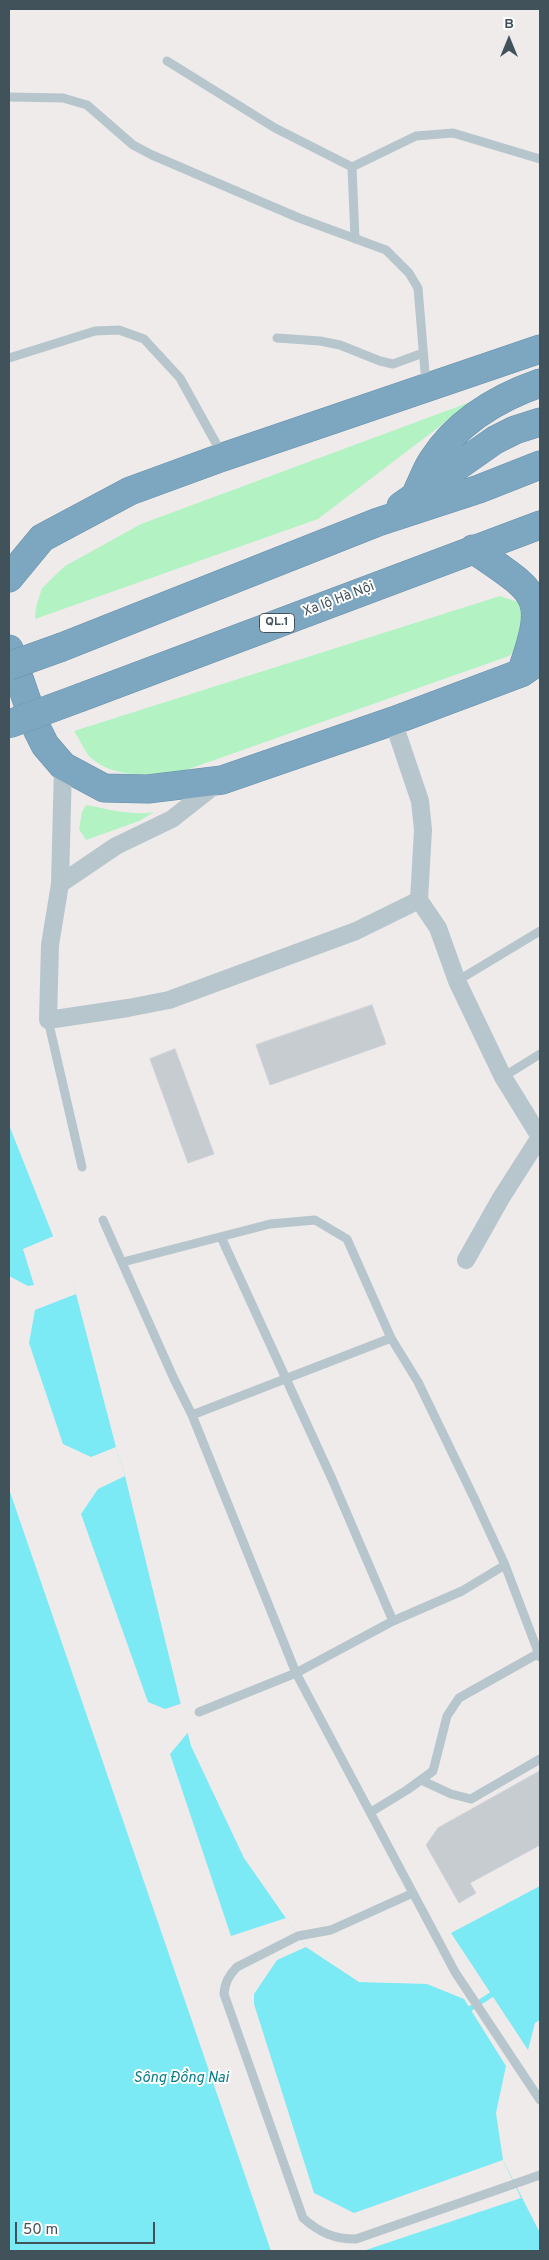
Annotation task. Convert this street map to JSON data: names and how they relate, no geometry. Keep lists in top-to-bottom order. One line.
{"streets":{"highway":["Xa lộ Hà Nội","QL.1"]},"water":["Sông Đồng Nai"],"scale_bar":"50 m","north":"top"}
